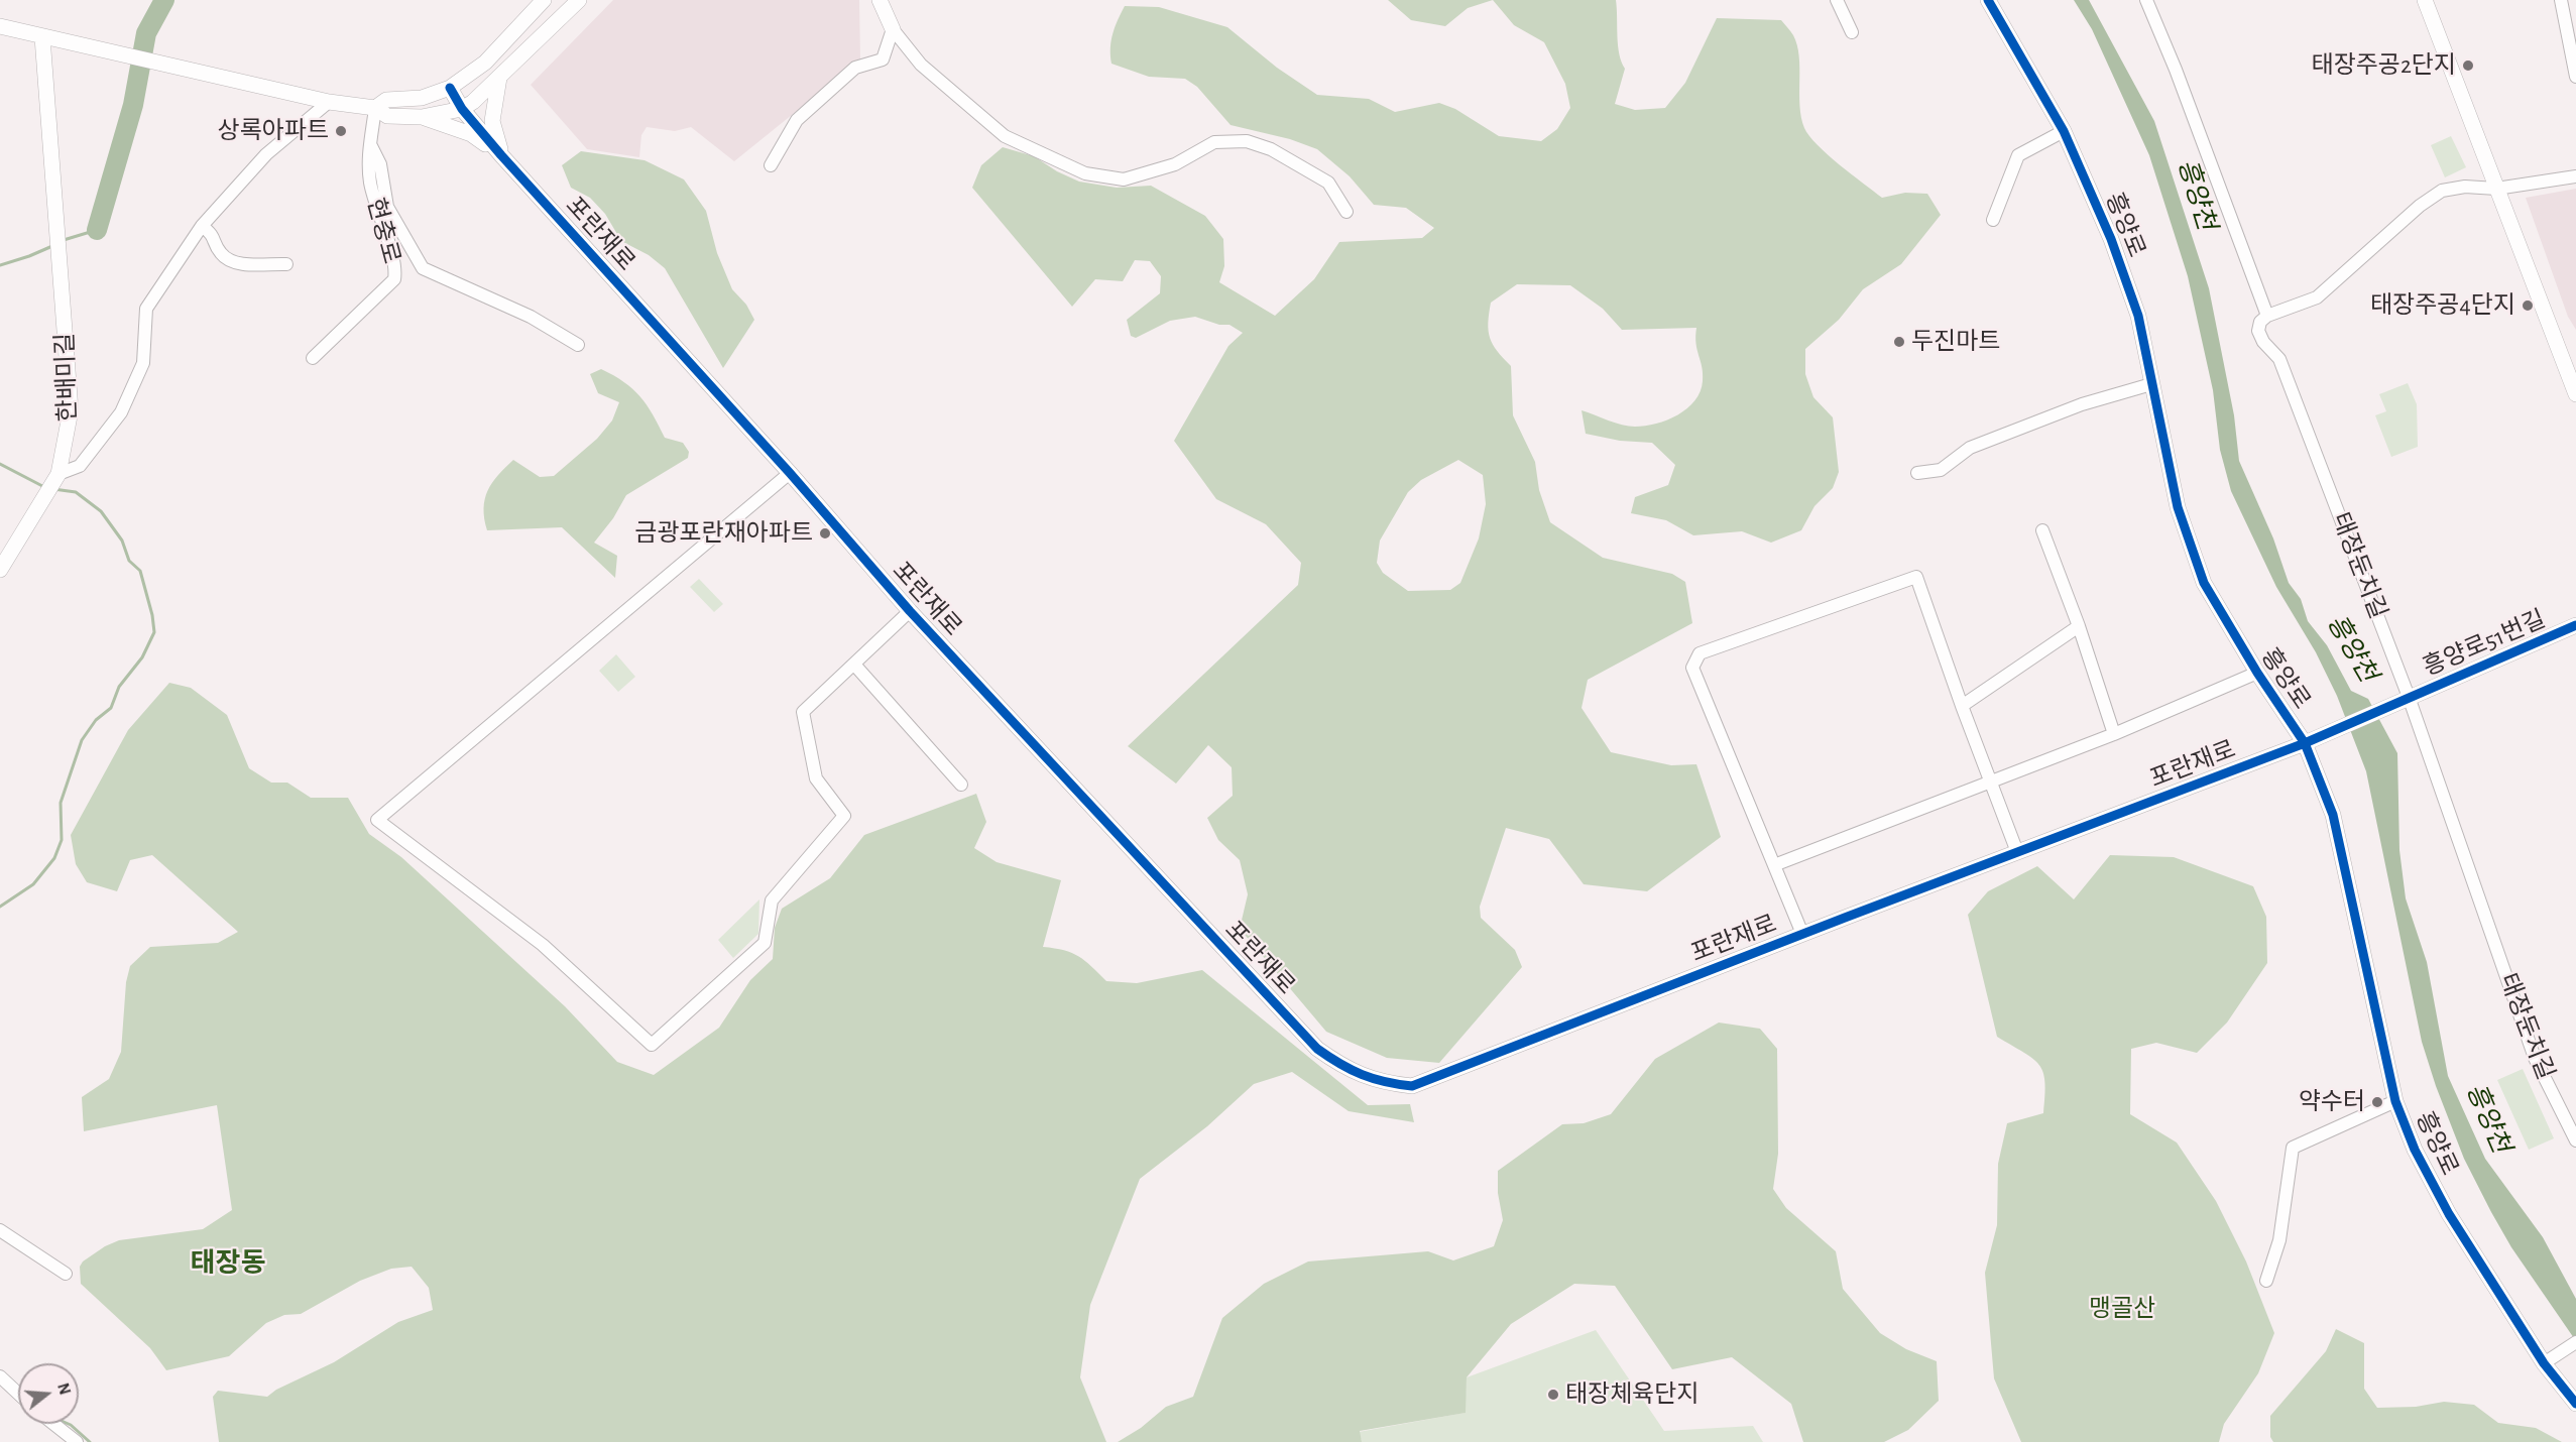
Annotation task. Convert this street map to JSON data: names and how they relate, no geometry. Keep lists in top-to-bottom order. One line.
{"streets":{"street":["흥양로","현충로","포란재로","한배미길","태장둔치길","흥양로51번길"]},"crossings":[["흥양로","포란재로"],["흥양로","흥양로51번길"],["포란재로","흥양로51번길"],["태장둔치길","흥양로51번길"]],"districts":["태장동"],"water":["흥양천"],"parks":["맹골산"],"places":["태장주공2단지","상록아파트","태장주공4단지","두진마트","금광포란재아파트","약수터","태장체육단지"],"north":"right"}
